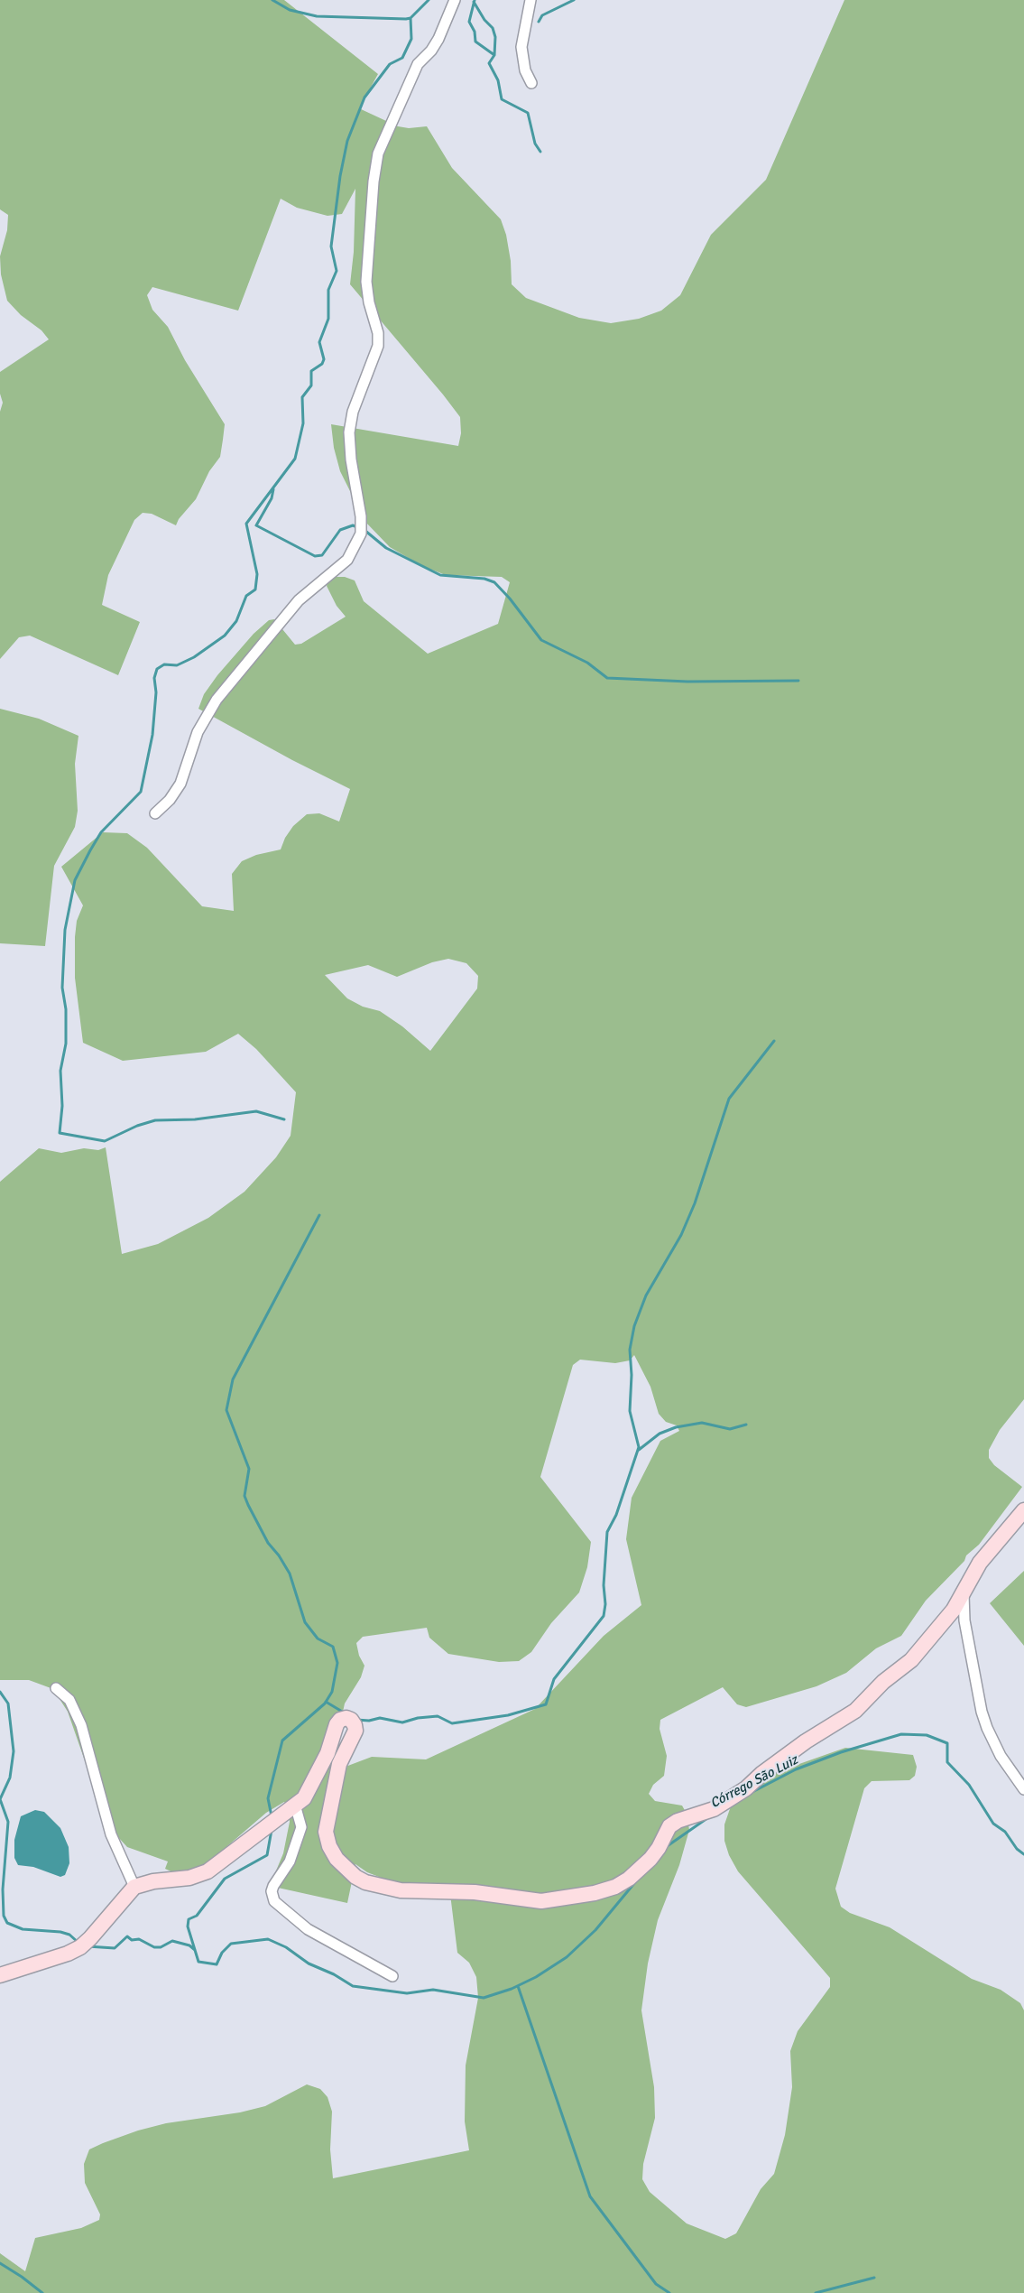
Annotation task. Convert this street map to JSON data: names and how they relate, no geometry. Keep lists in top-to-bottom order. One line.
{"water":["Córrego São Luiz"]}
